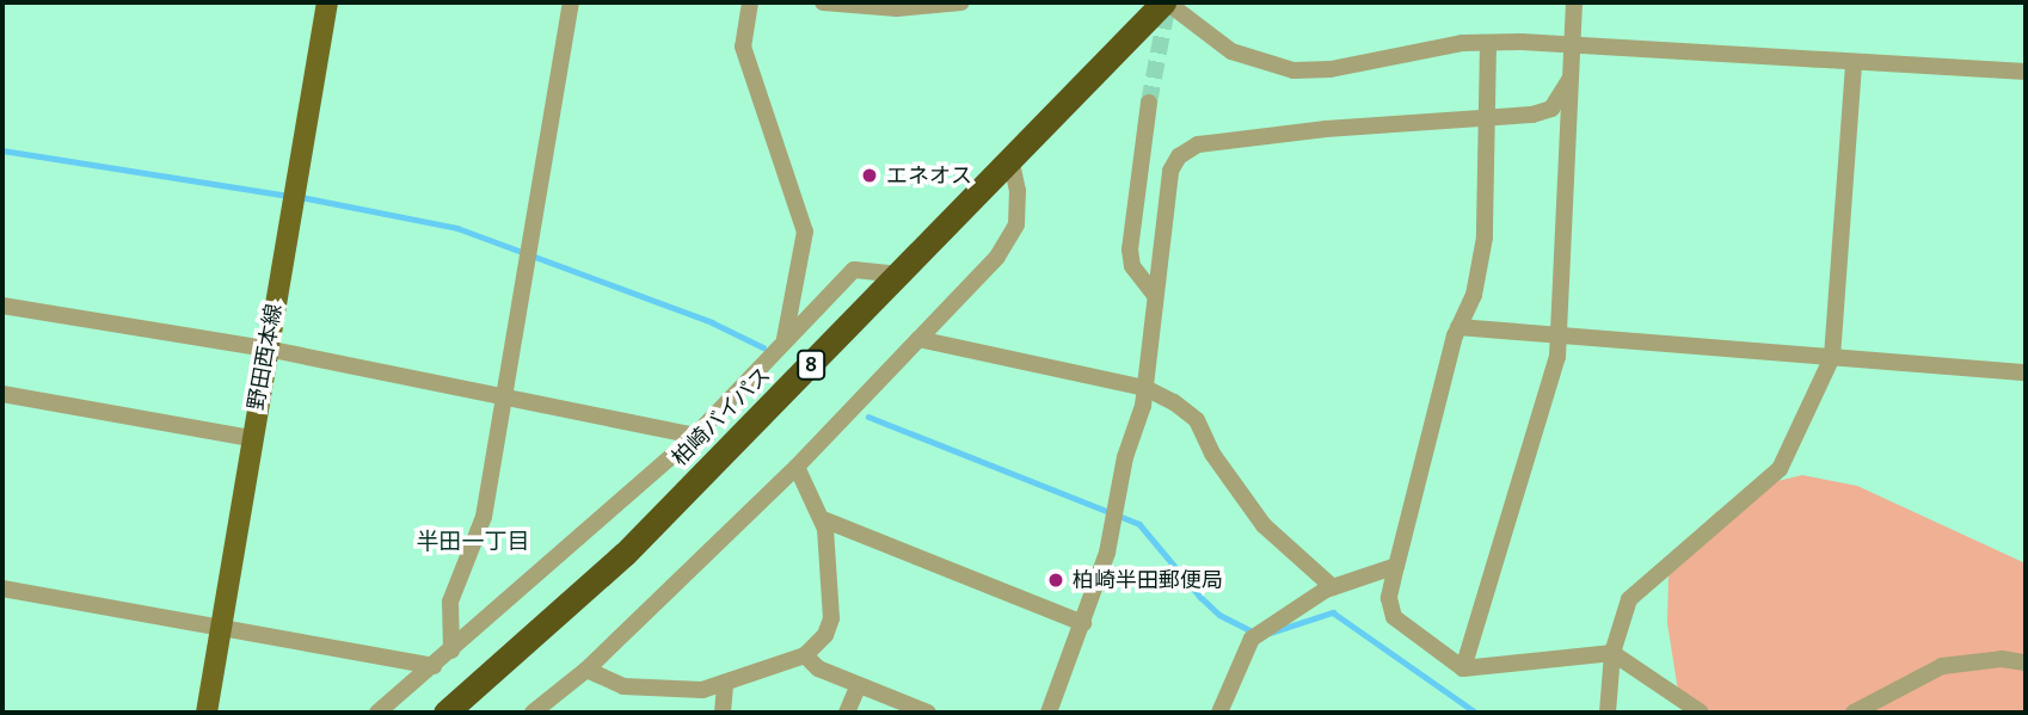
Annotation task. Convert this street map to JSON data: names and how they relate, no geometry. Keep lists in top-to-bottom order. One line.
{"streets":{"highway":["8","柏崎バイパス"],"main road":["野田西本線"]},"districts":["半田一丁目"],"places":["エネオス","柏崎半田郵便局"]}
